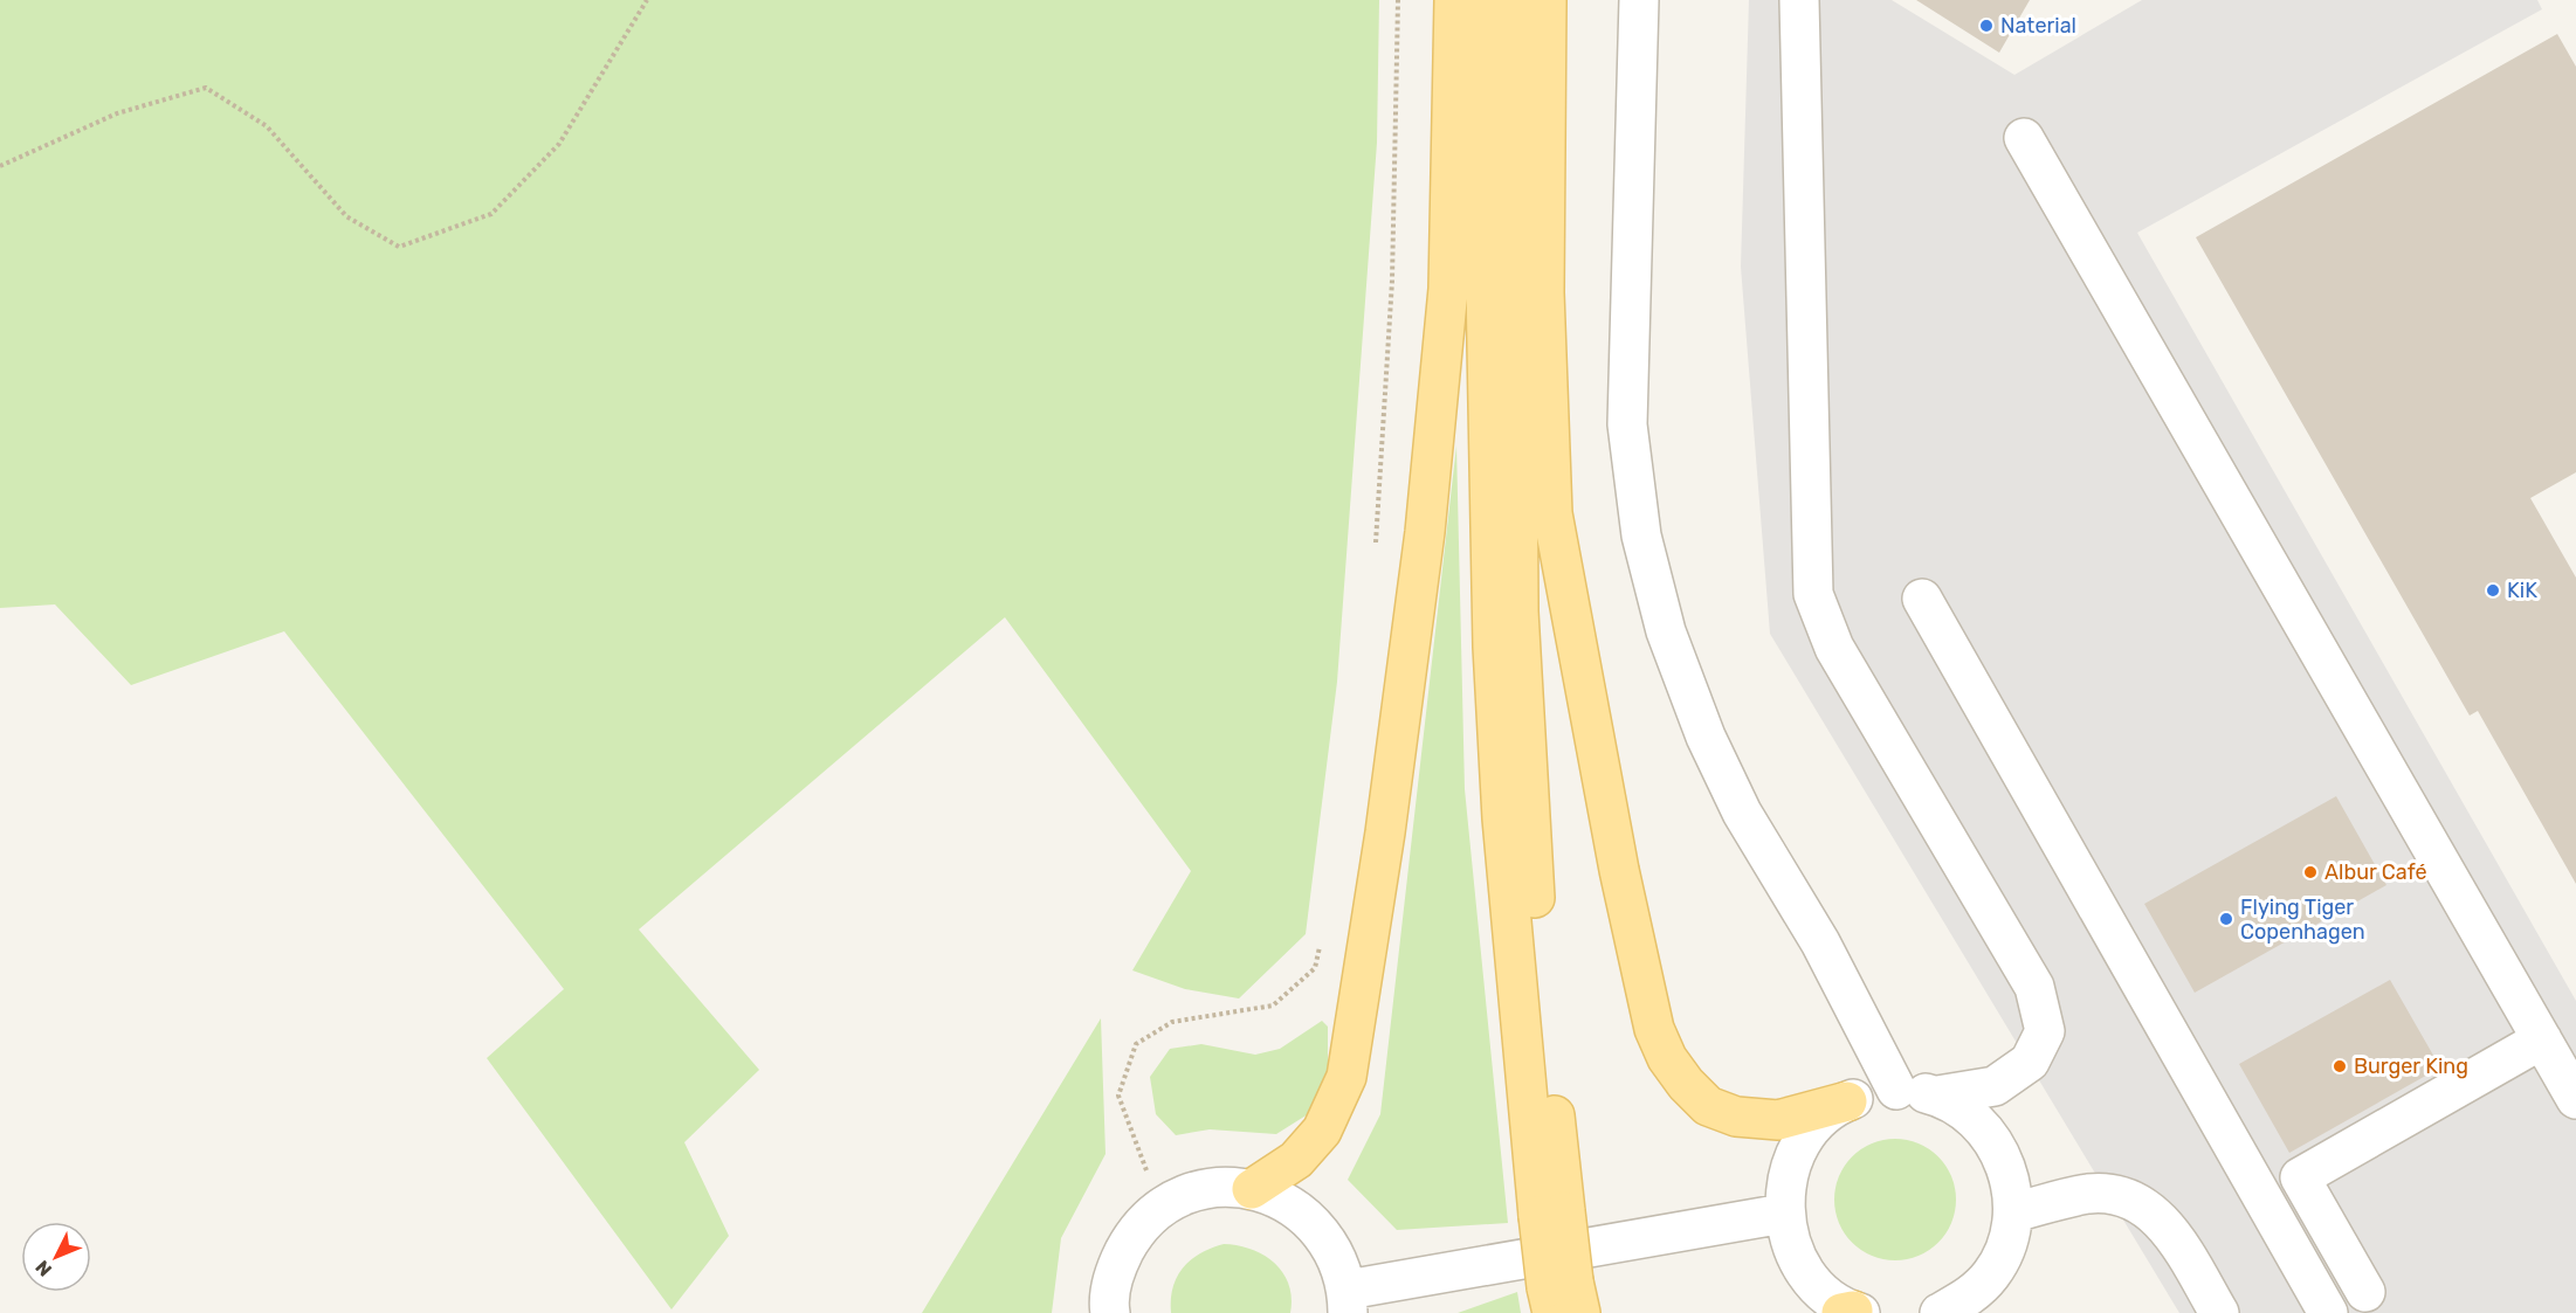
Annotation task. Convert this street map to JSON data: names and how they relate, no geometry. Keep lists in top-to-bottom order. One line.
{"places":["Naterial","KiK","Albur Café","Flying Tiger Copenhagen","Burger King"],"north":"bottom left"}
